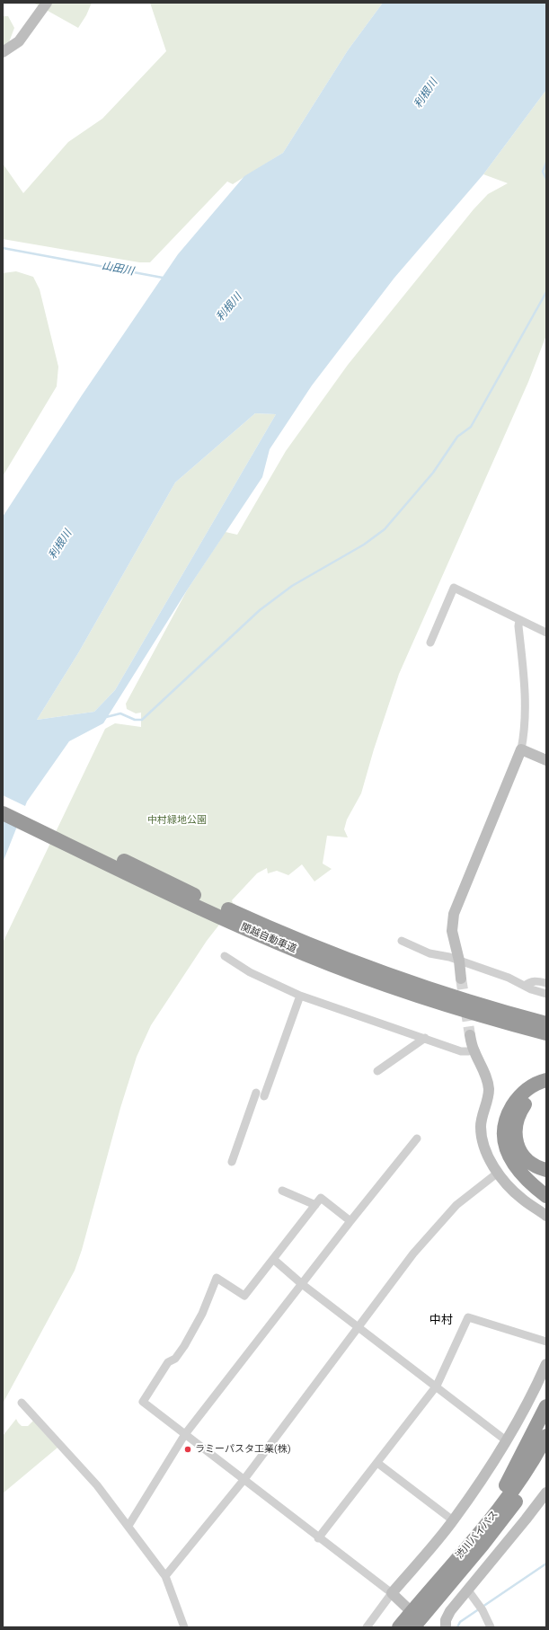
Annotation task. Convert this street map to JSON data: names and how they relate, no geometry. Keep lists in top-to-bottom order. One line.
{"streets":{"highway":["関越自動車道","渋川バイパス"]},"districts":["中村"],"water":["利根川","山田川"],"parks":["中村緑地公園"],"places":["ラミーパスタ工業(株)"]}
